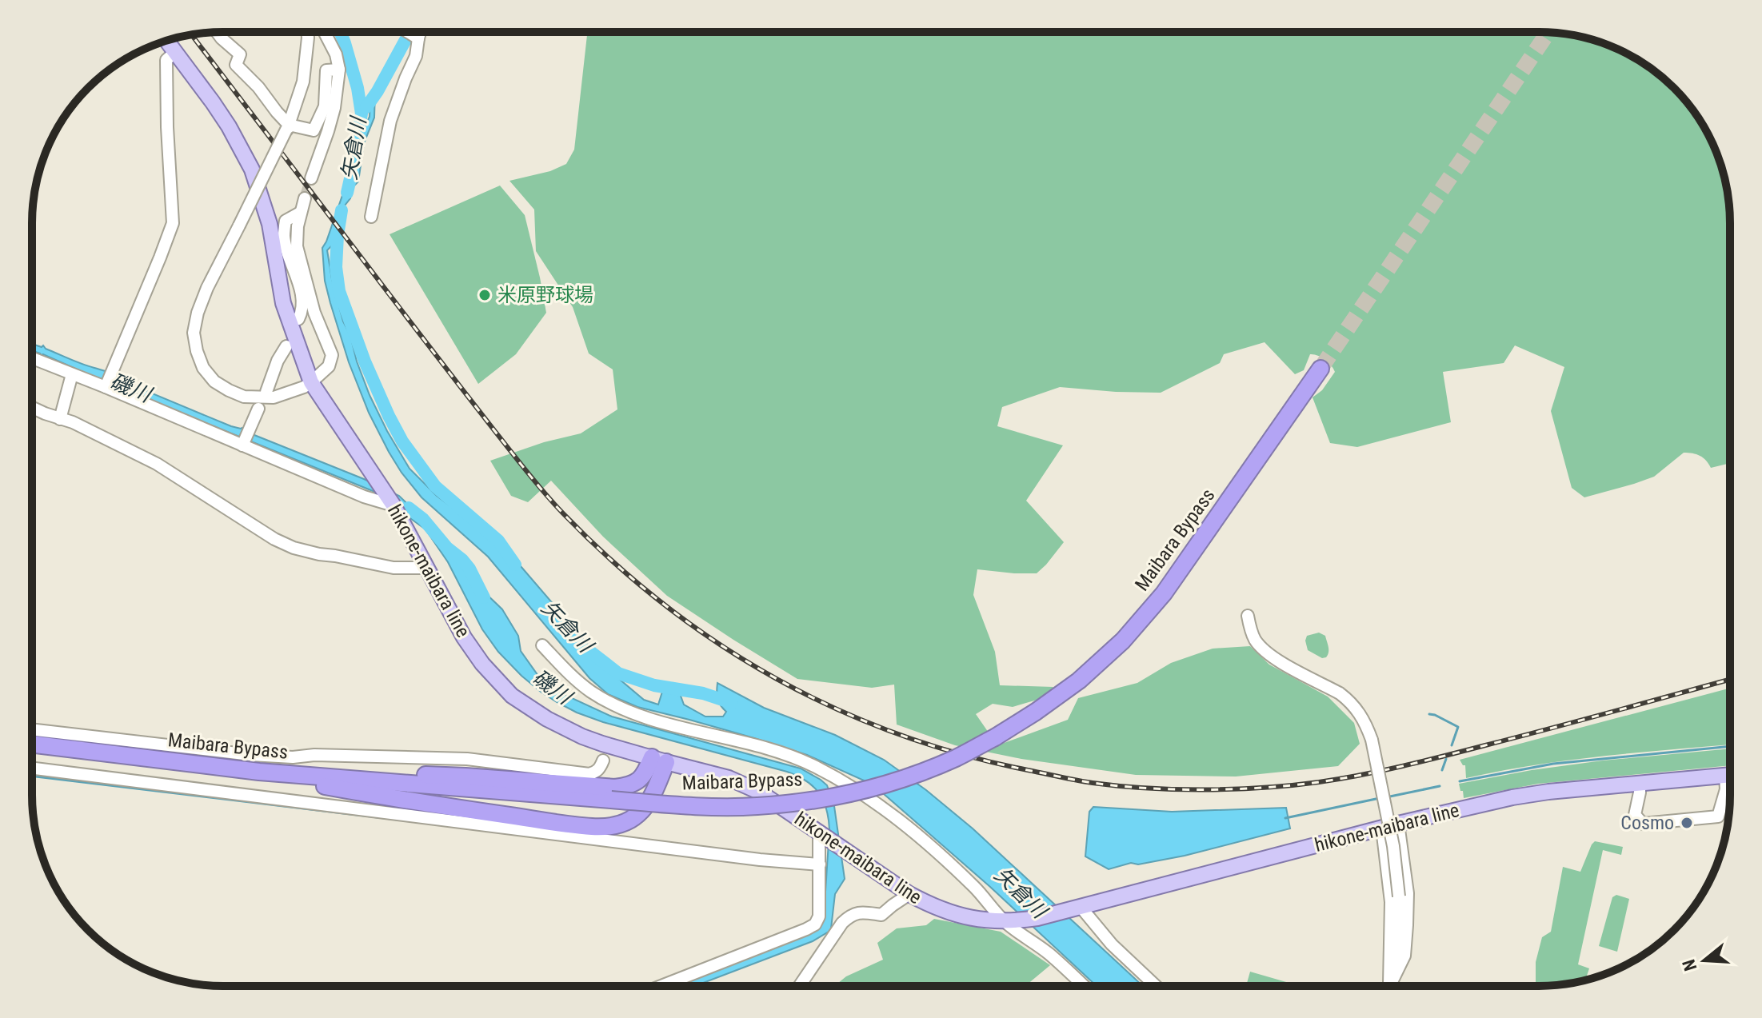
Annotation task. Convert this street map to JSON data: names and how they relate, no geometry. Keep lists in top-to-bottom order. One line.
{"streets":{"highway":["Maibara Bypass"],"main road":["hikone-maibara line"]},"water":["矢倉川","磯川"],"places":["米原野球場","Cosmo"],"north":"left"}
